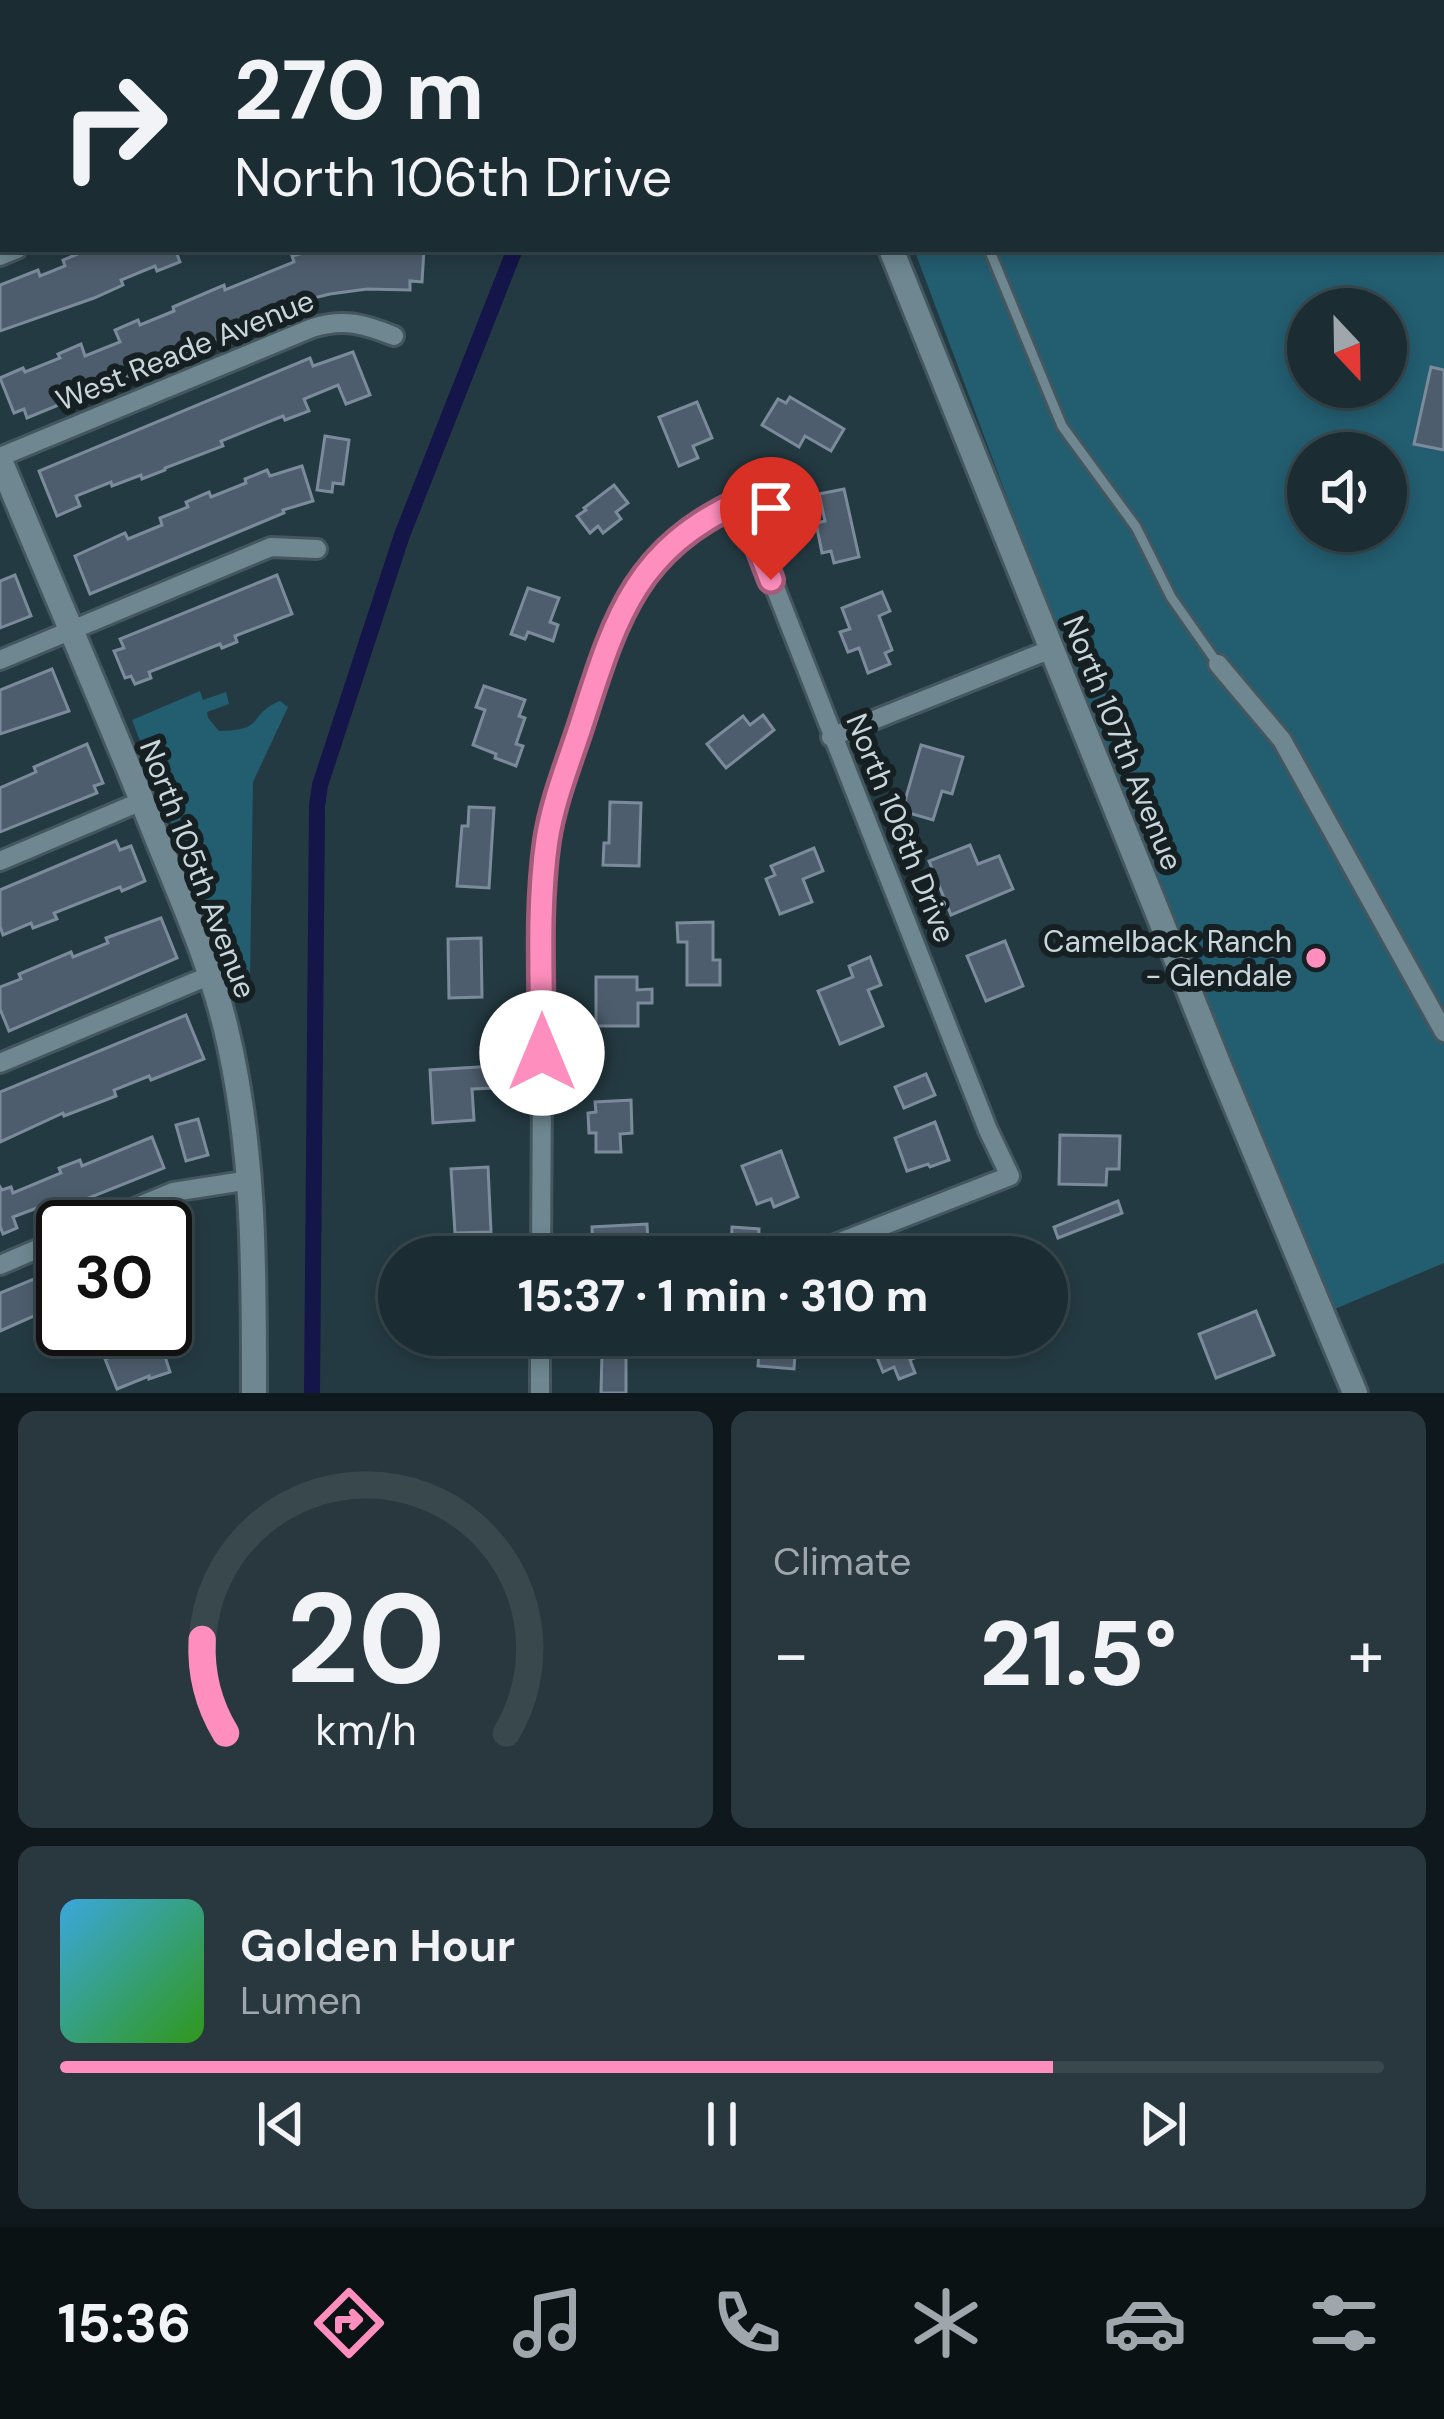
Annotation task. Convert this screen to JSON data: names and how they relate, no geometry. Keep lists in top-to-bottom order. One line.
{"streets":{"street":["West Reade Avenue","North 107th Avenue","North 106th Drive","North 105th Avenue"]},"crossings":[["West Reade Avenue","North 105th Avenue"]],"places":["Camelback Ranch - Glendale"],"north":"bottom","page":{"turn":["270 m","North 106th Drive"],"limit":"30","trip":"15:37 · 1 min · 310 m","tile":"Climate","heat":["−","21.5°","+"],"song":["Golden Hour","Lumen"],"tabs":"15:36","gauge":["20","km/h"]}}
